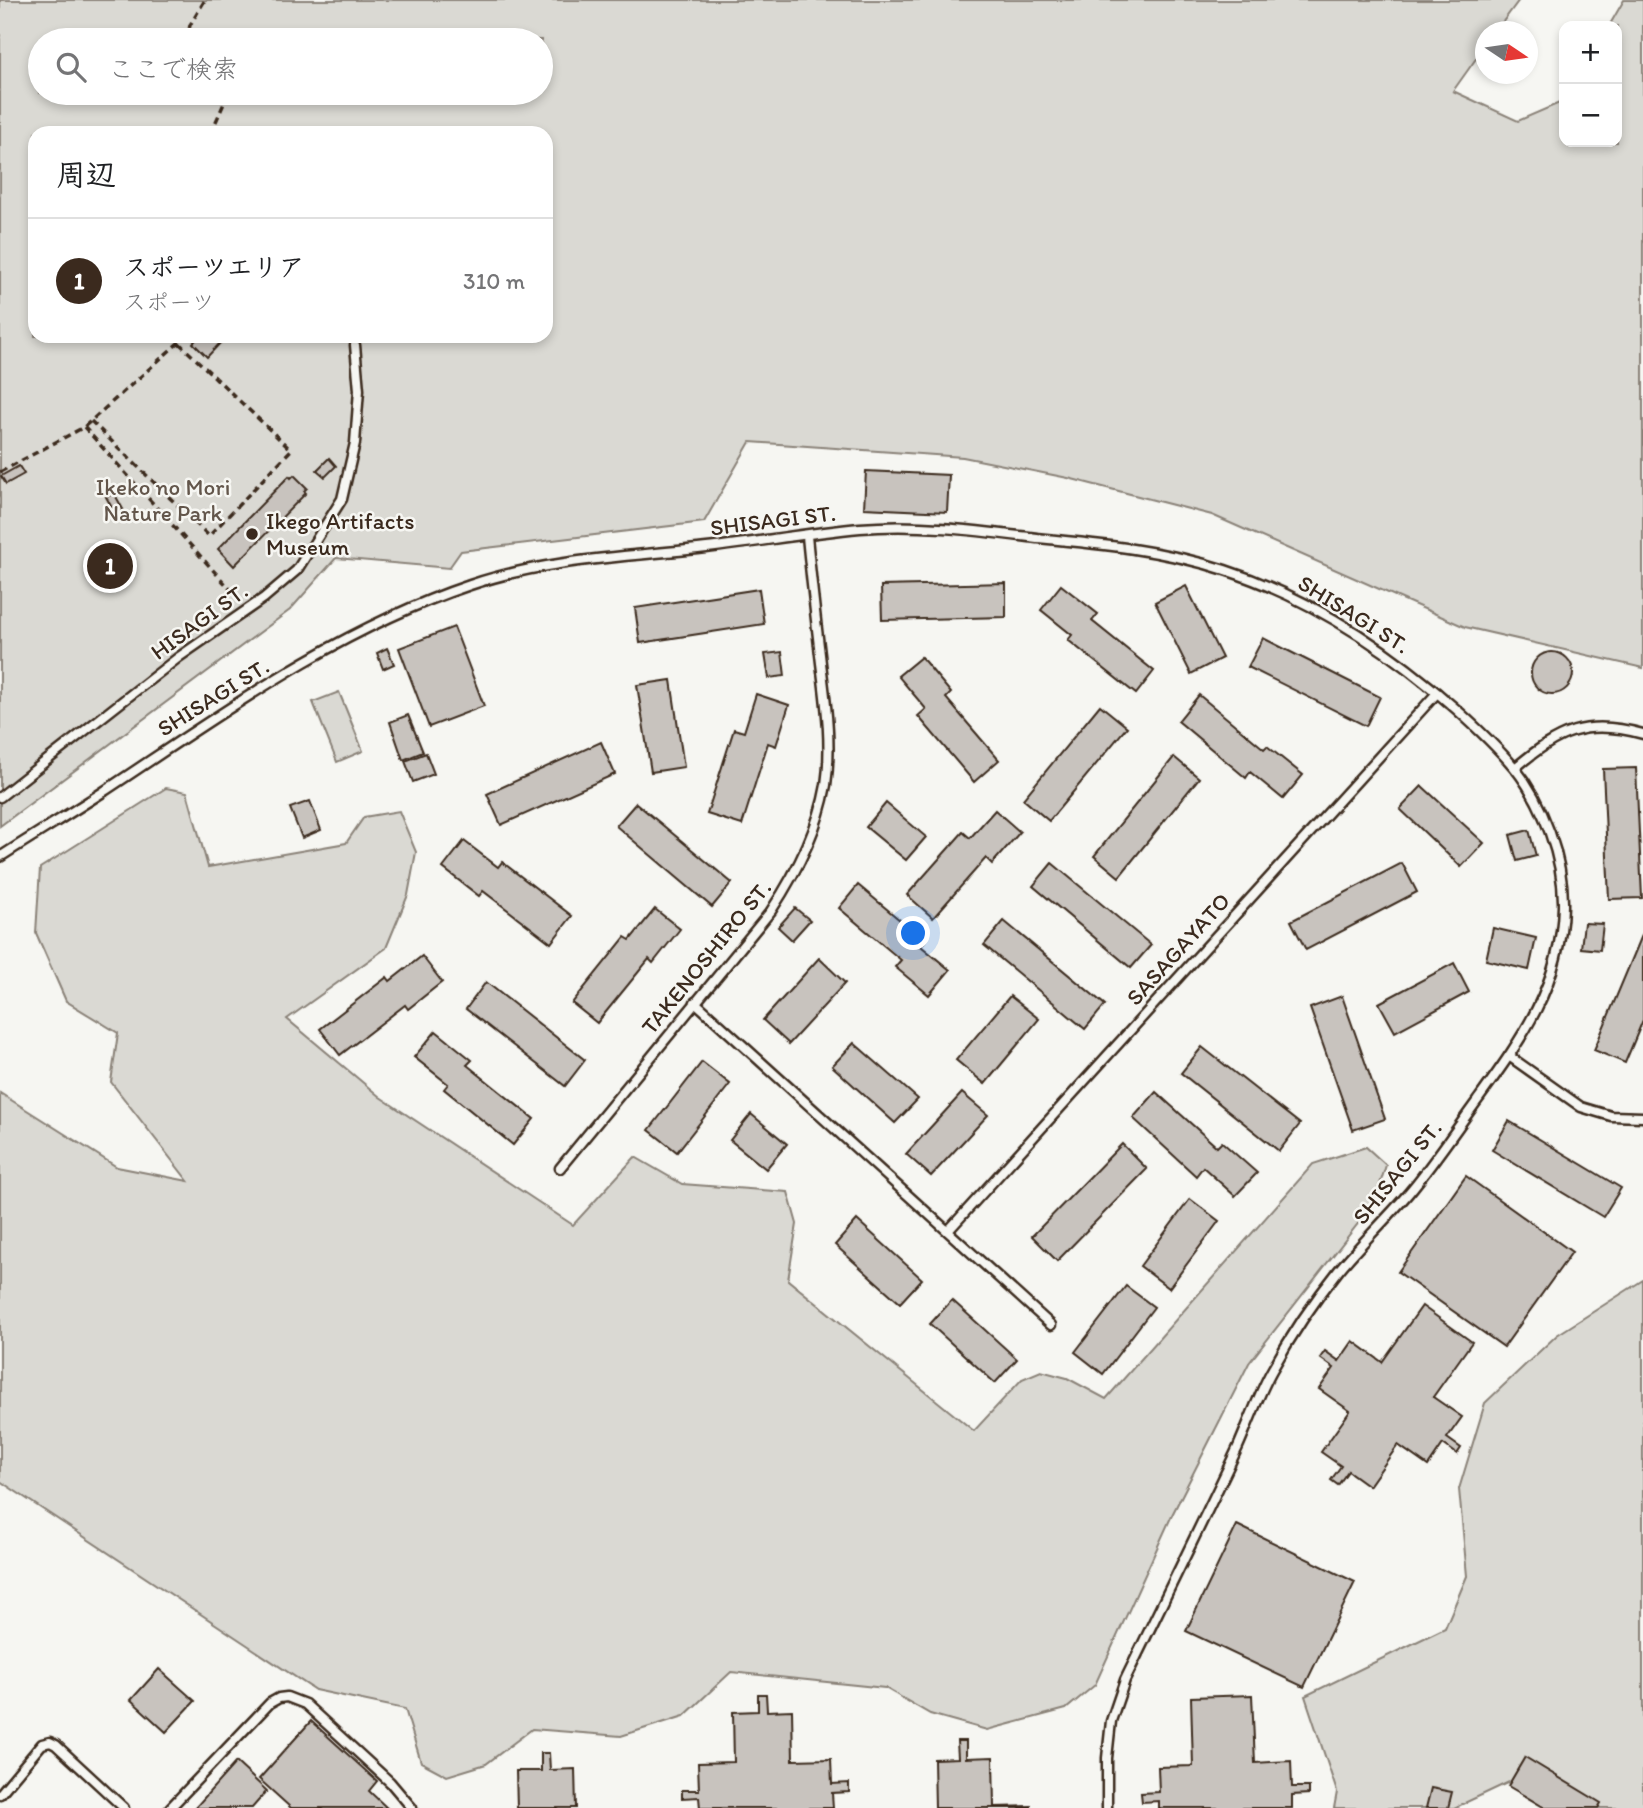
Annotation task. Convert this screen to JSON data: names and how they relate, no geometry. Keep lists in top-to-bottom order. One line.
{"streets":{"lane":["SHISAGI ST.","HISAGI ST.","SASAGAYATO","TAKENOSHIRO ST."]},"crossings":[["SHISAGI ST.","SASAGAYATO"],["SHISAGI ST.","TAKENOSHIRO ST."]],"parks":["Ikeko no Mori Nature Park"],"places":["Ikego Artifacts Museum"],"north":"right","page":{"map_buttons":["+","−"],"search":"ここで検索","heading":"周辺","list":[{"mark":"1","name":"スポーツエリア","note":"スポーツ","value":"310 m"}],"pins":"1"}}
